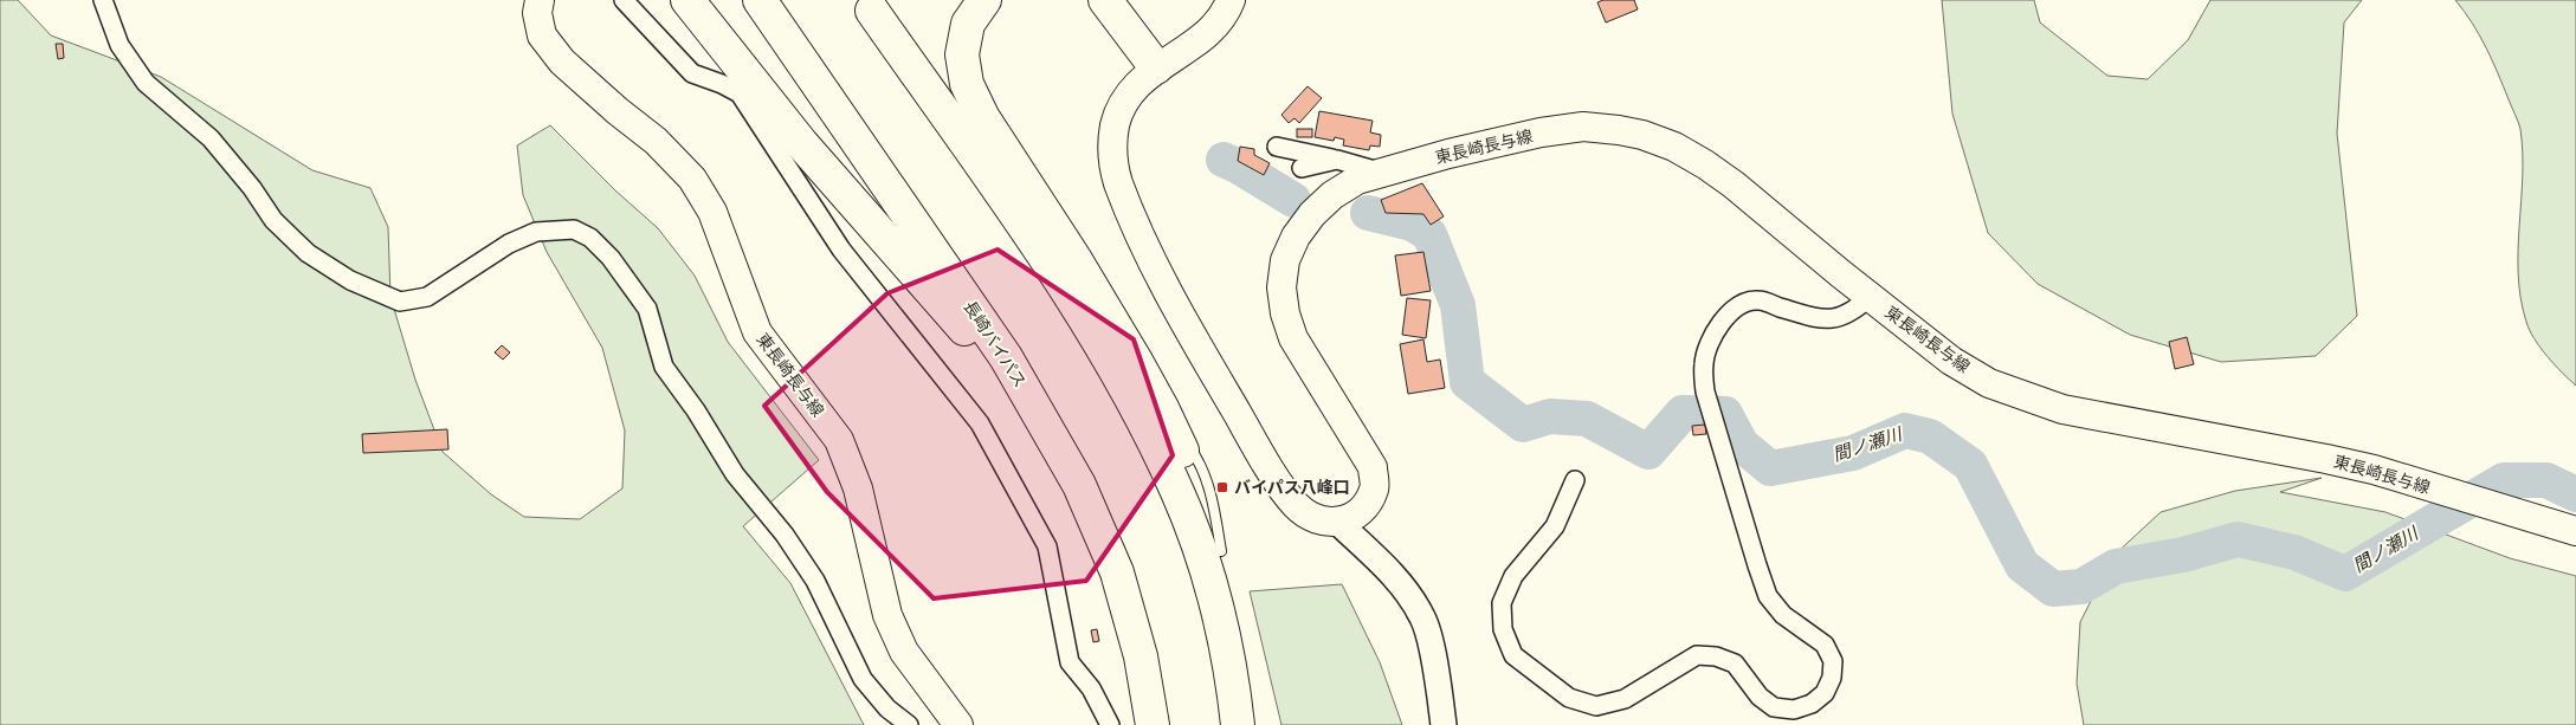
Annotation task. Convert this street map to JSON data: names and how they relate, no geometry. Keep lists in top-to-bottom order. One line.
{"streets":{"highway":["長崎バイパス"],"main road":["東長崎長与線"]},"water":["間ノ瀬川"],"places":{"transit":["バイパス八峰口"]}}
